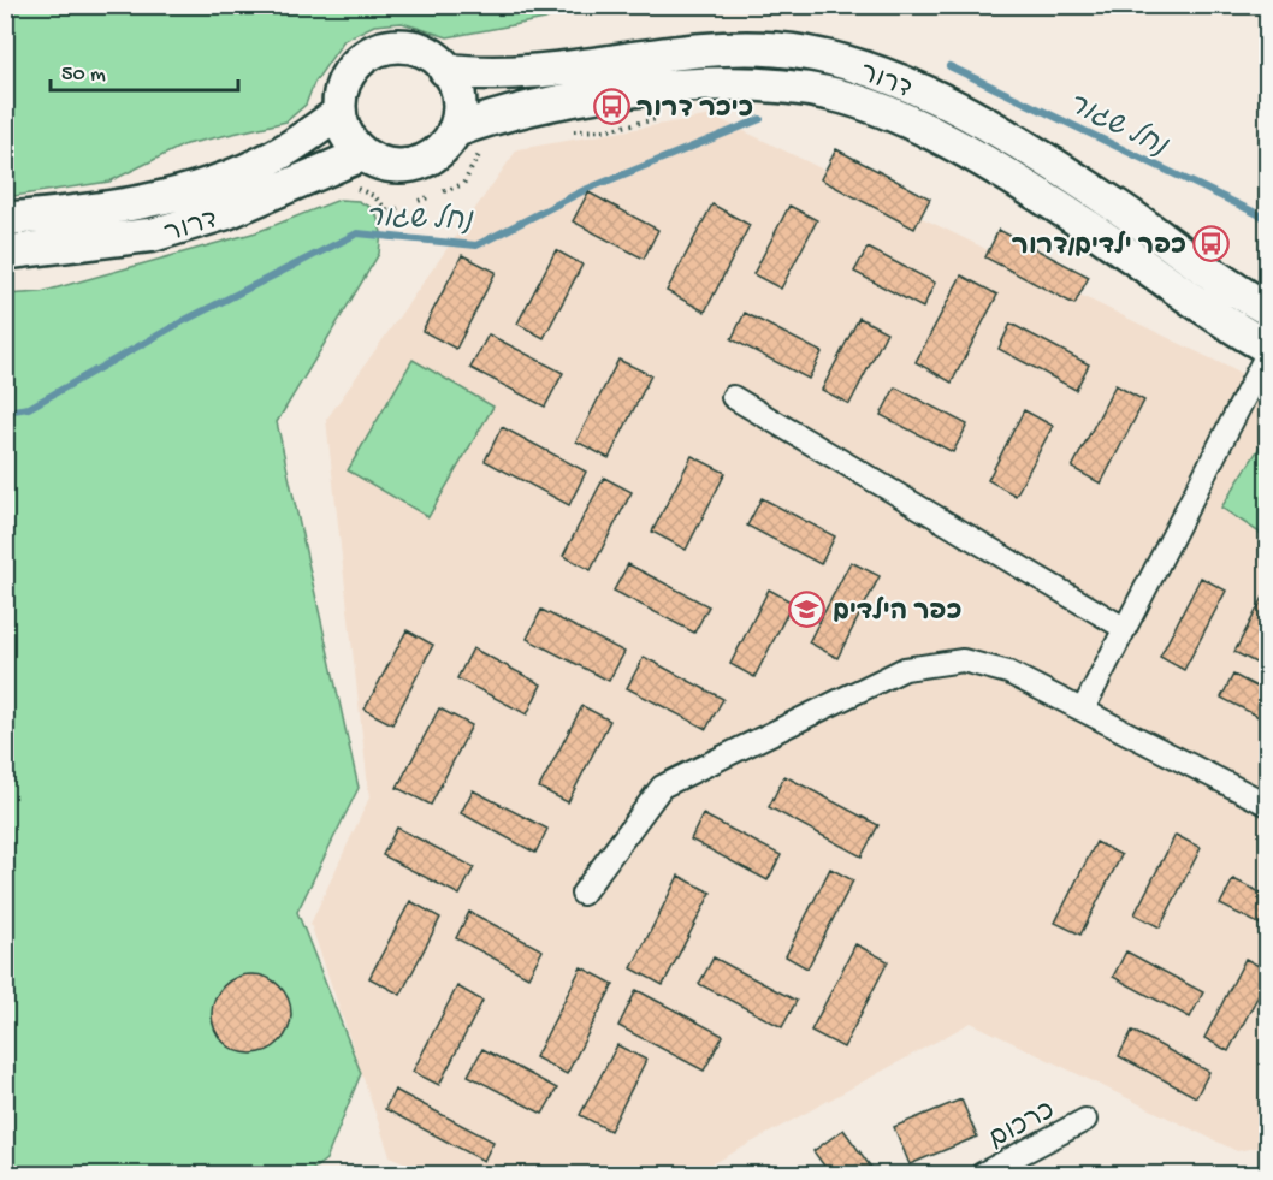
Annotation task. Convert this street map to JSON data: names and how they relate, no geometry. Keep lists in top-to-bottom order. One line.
{"streets":{"street":["דרור","כרכום"]},"water":["נחל שגור"],"places":{"bus stop":["כיכר דרור","כפר ילדים/דרור"],"school or university":["כפר הילדים"]},"scale_bar":"50 m"}
